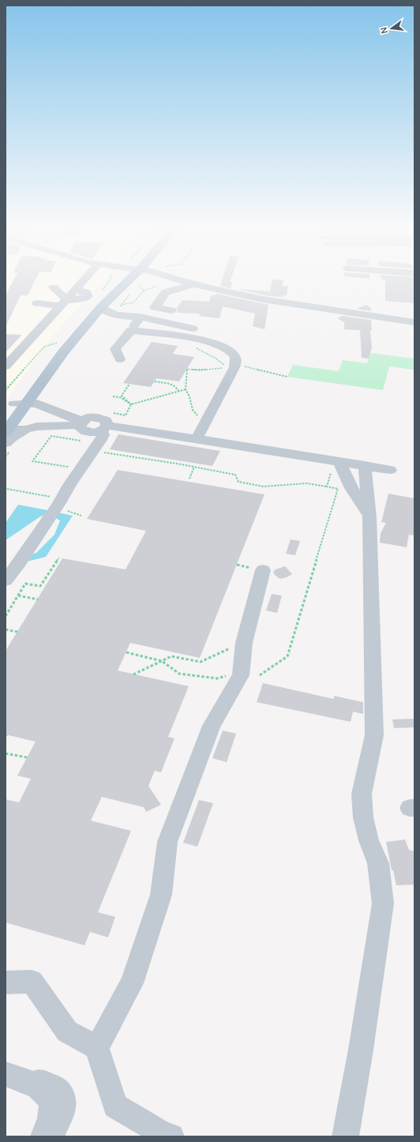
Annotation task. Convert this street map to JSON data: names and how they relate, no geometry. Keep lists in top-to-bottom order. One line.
{"north":"left"}
